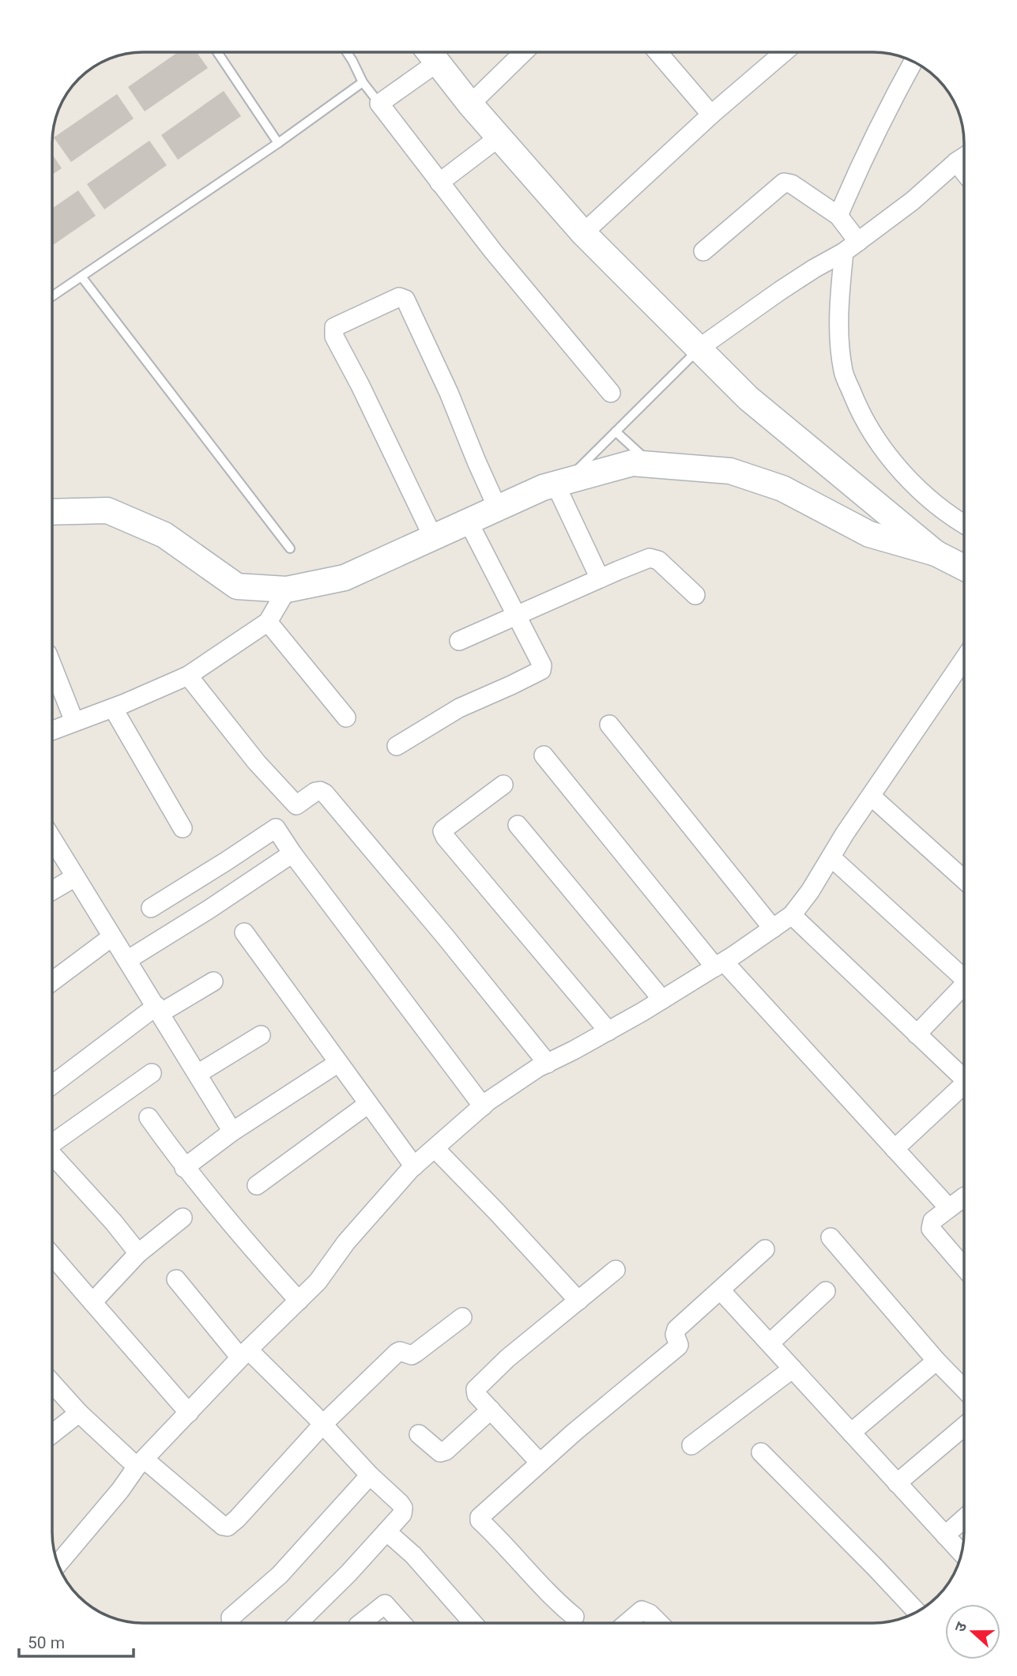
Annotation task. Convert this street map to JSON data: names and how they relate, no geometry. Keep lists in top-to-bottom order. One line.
{"scale_bar":"50 m","north":"left"}
